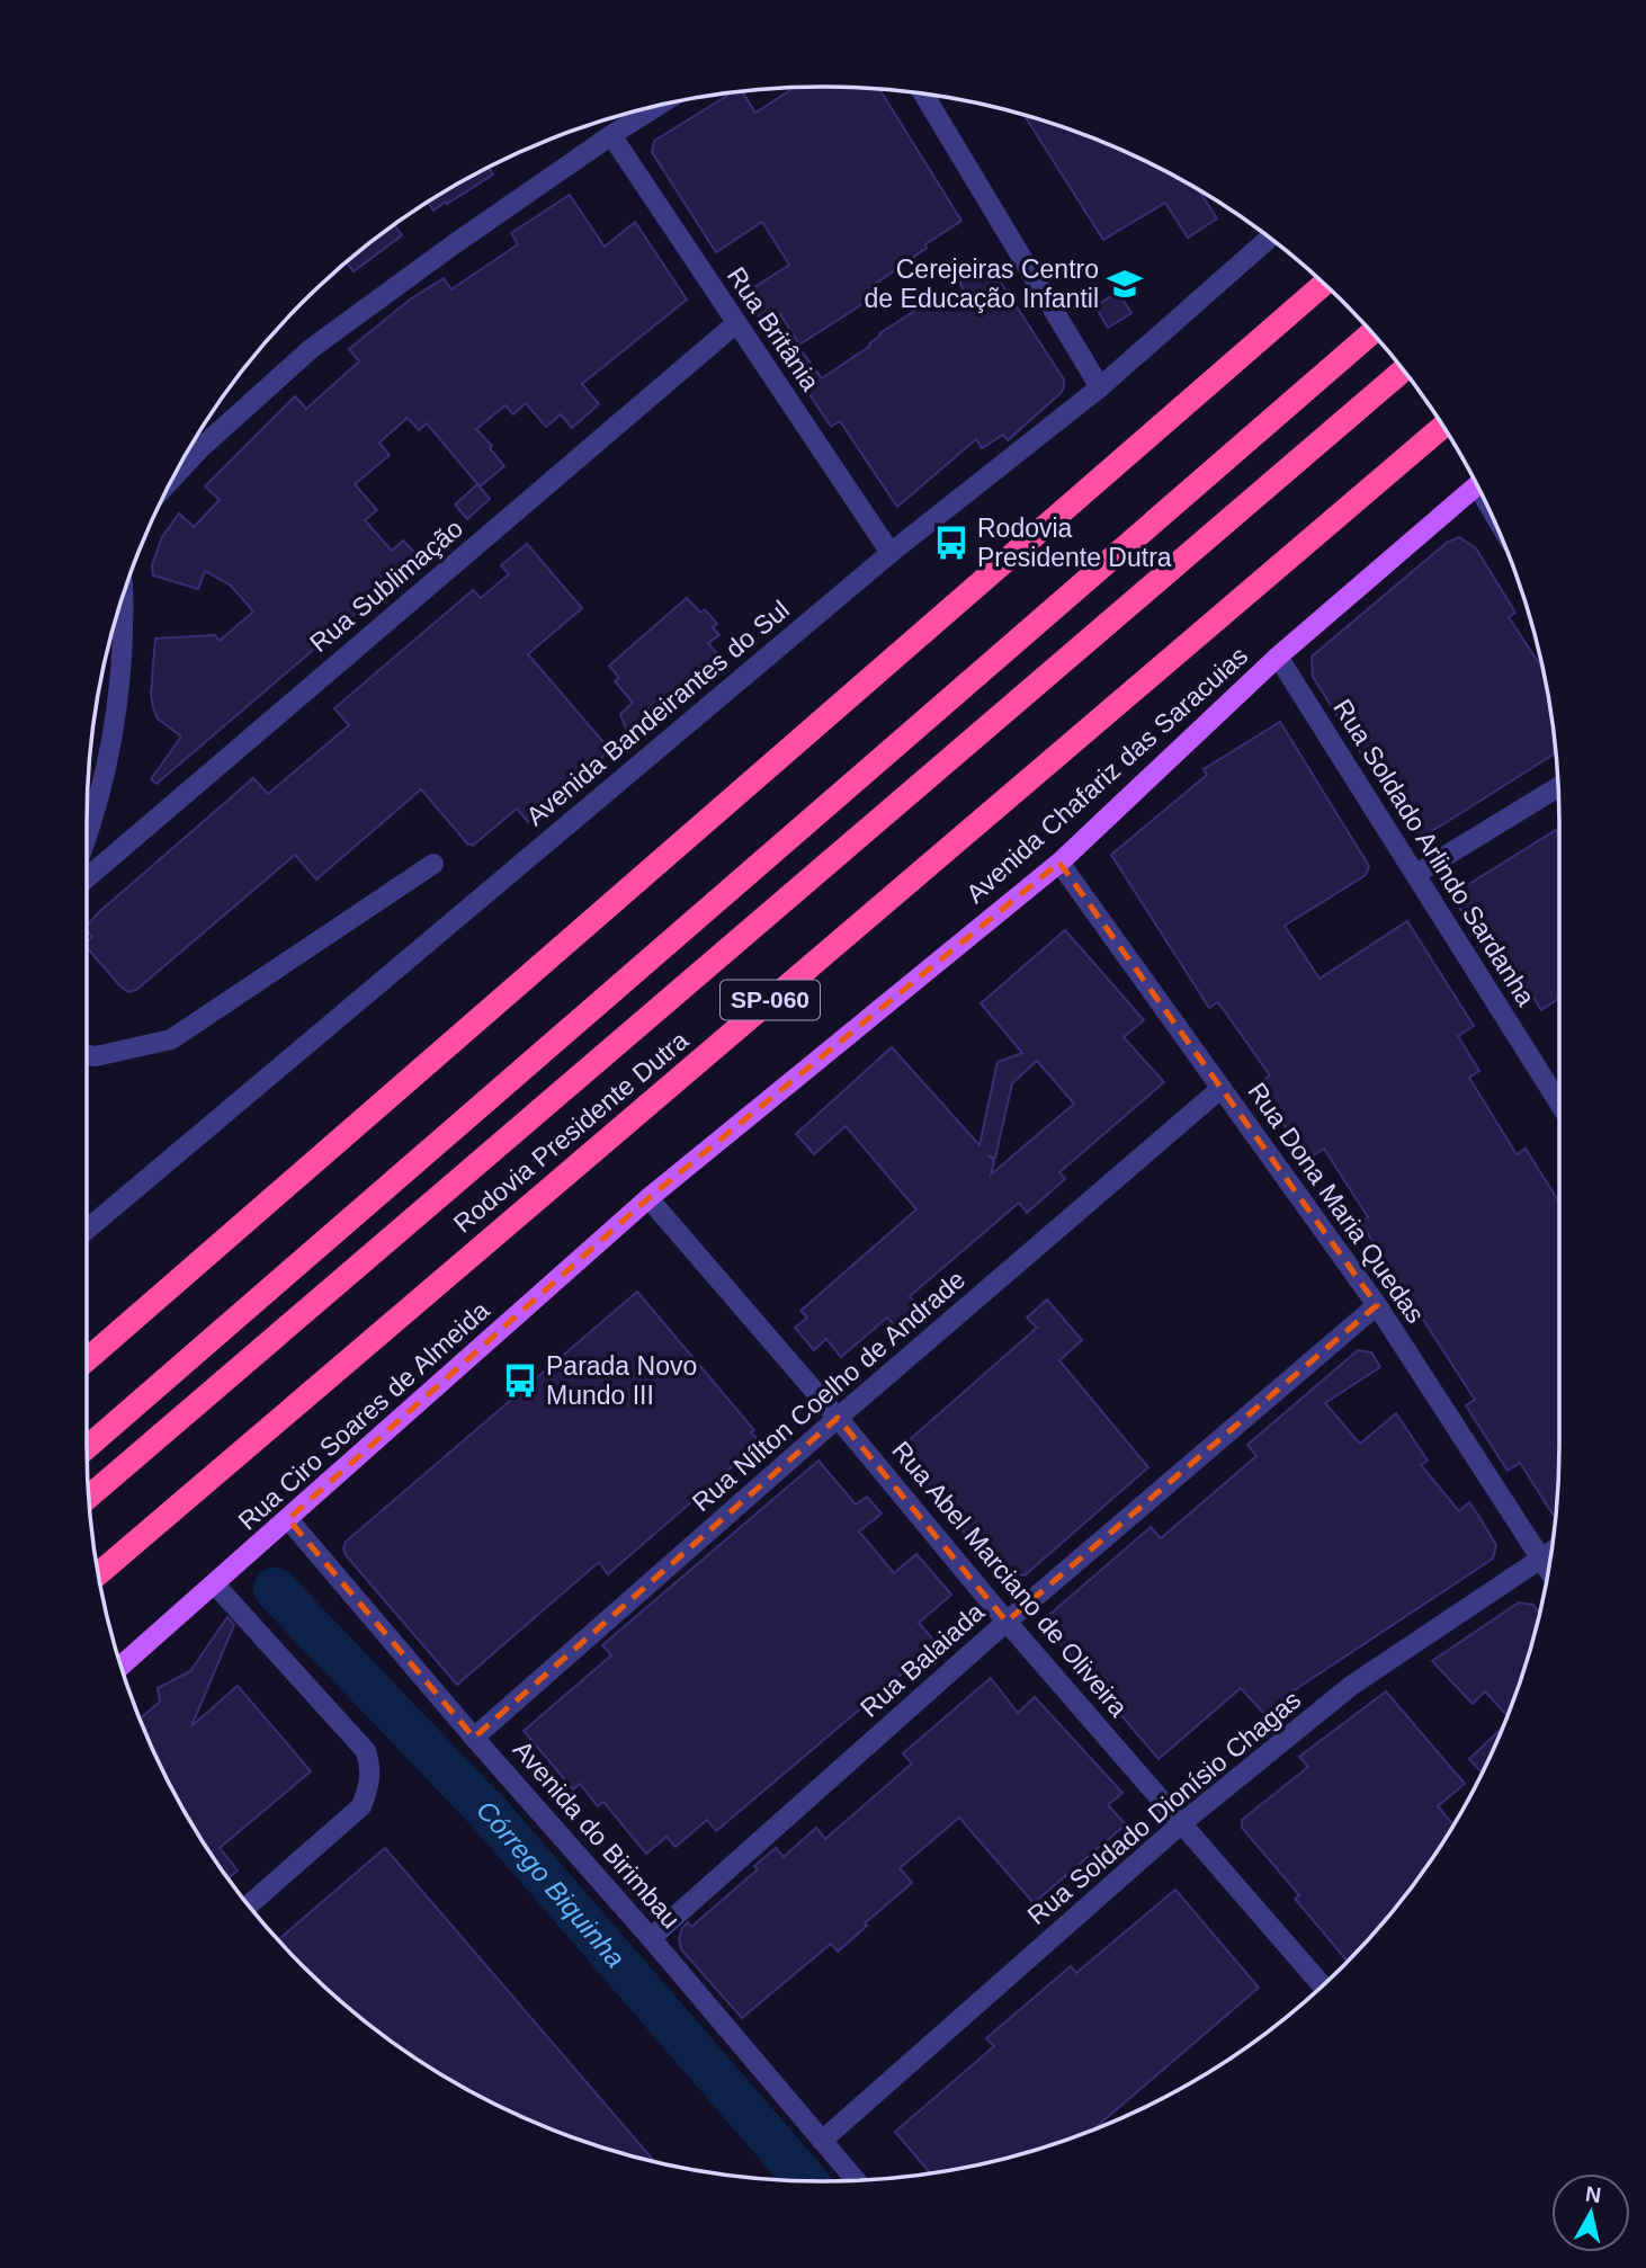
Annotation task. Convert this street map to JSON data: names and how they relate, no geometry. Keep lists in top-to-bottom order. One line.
{"streets":{"highway":["SP-060","Rodovia Presidente Dutra"],"main road":["Avenida Chafariz das Saracuias","Rua Ciro Soares de Almeida"],"street":["Rua Britânia","Rua Sublimação","Avenida Bandeirantes do Sul","Rua Soldado Arlindo Sardanha","Rua Dona Maria Quedas","Rua Nílton Coelho de Andrade","Rua Abel Marciano de Oliveira","Rua Balaiada","Rua Soldado Dionísio Chagas","Avenida do Birimbau"]},"crossings":[["Rua Britânia","Rua Sublimação"],["Rua Britânia","Avenida Bandeirantes do Sul"],["Avenida Chafariz das Saracuias","Rua Soldado Arlindo Sardanha"],["Avenida Chafariz das Saracuias","Rua Dona Maria Quedas"],["Avenida Chafariz das Saracuias","Rua Ciro Soares de Almeida"],["Avenida Chafariz das Saracuias","Rua Abel Marciano de Oliveira"],["Rua Dona Maria Quedas","Rua Nílton Coelho de Andrade"],["Rua Dona Maria Quedas","Rua Balaiada"],["Rua Dona Maria Quedas","Rua Soldado Dionísio Chagas"],["Rua Nílton Coelho de Andrade","Rua Abel Marciano de Oliveira"],["Rua Nílton Coelho de Andrade","Avenida do Birimbau"],["Rua Ciro Soares de Almeida","Rua Abel Marciano de Oliveira"],["Rua Ciro Soares de Almeida","Avenida do Birimbau"],["Rua Abel Marciano de Oliveira","Rua Balaiada"],["Rua Abel Marciano de Oliveira","Rua Soldado Dionísio Chagas"],["Rua Balaiada","Avenida do Birimbau"],["Rua Soldado Dionísio Chagas","Avenida do Birimbau"]],"water":["Córrego Biquinha"],"places":{"school or university":["Cerejeiras Centro de Educação Infantil"],"bus stop":["Rodovia Presidente Dutra","Parada Novo Mundo III"]},"north":"top"}
